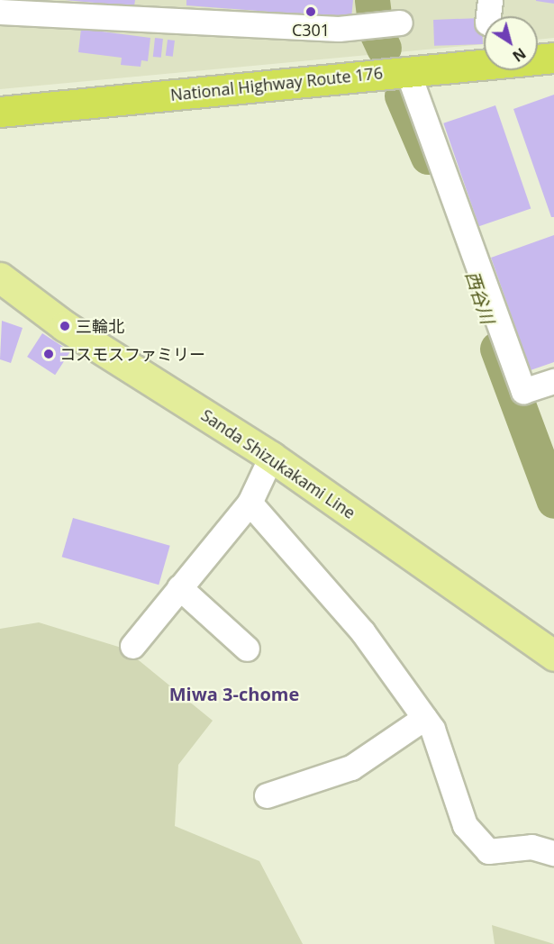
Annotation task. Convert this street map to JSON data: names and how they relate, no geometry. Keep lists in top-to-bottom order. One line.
{"streets":{"highway":["National Highway Route 176"],"main road":["Sanda Shizukakami Line"]},"districts":["Miwa 3-chome"],"water":["西谷川"],"places":["C301","三輪北","コスモスファミリー"],"north":"bottom right"}
